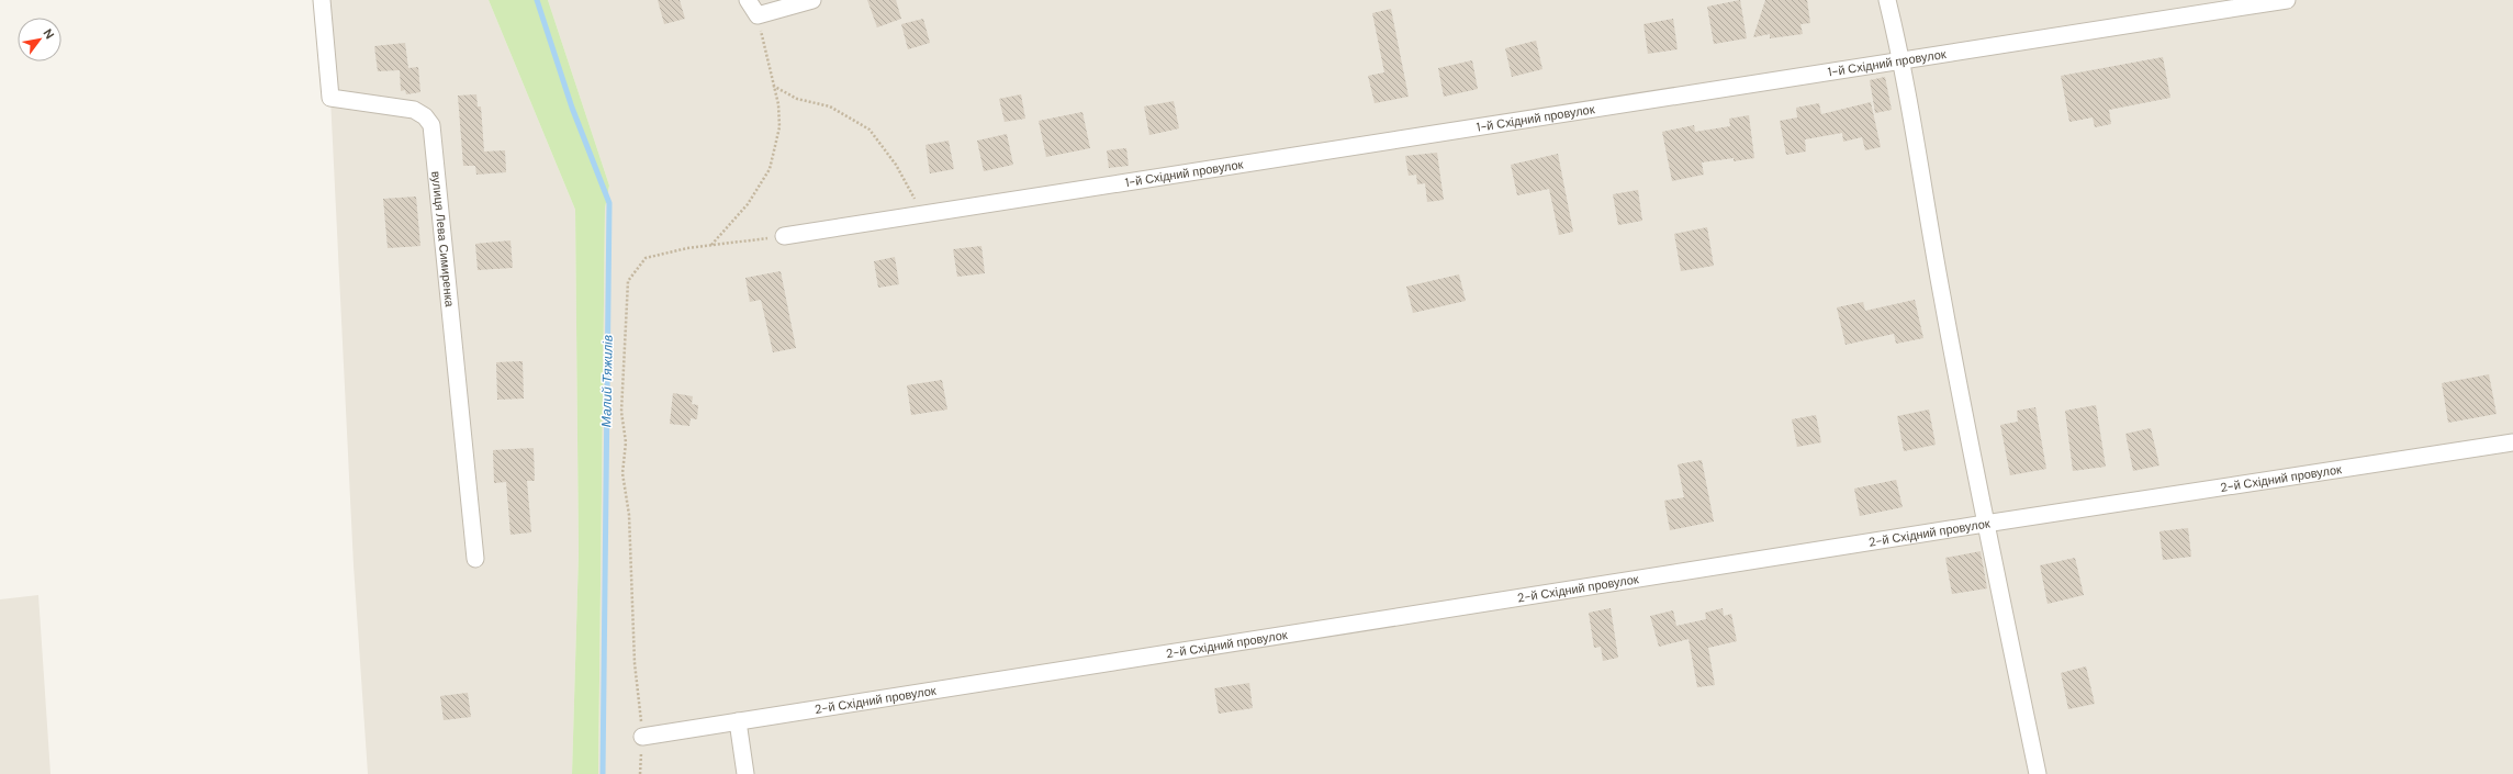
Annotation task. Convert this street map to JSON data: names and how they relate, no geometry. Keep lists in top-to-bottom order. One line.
{"streets":{"street":["1-й Східний провулок","вулиця Лева Симиренка","2-й Східний провулок"]},"water":["Малий Тяжилів"],"north":"top right"}
